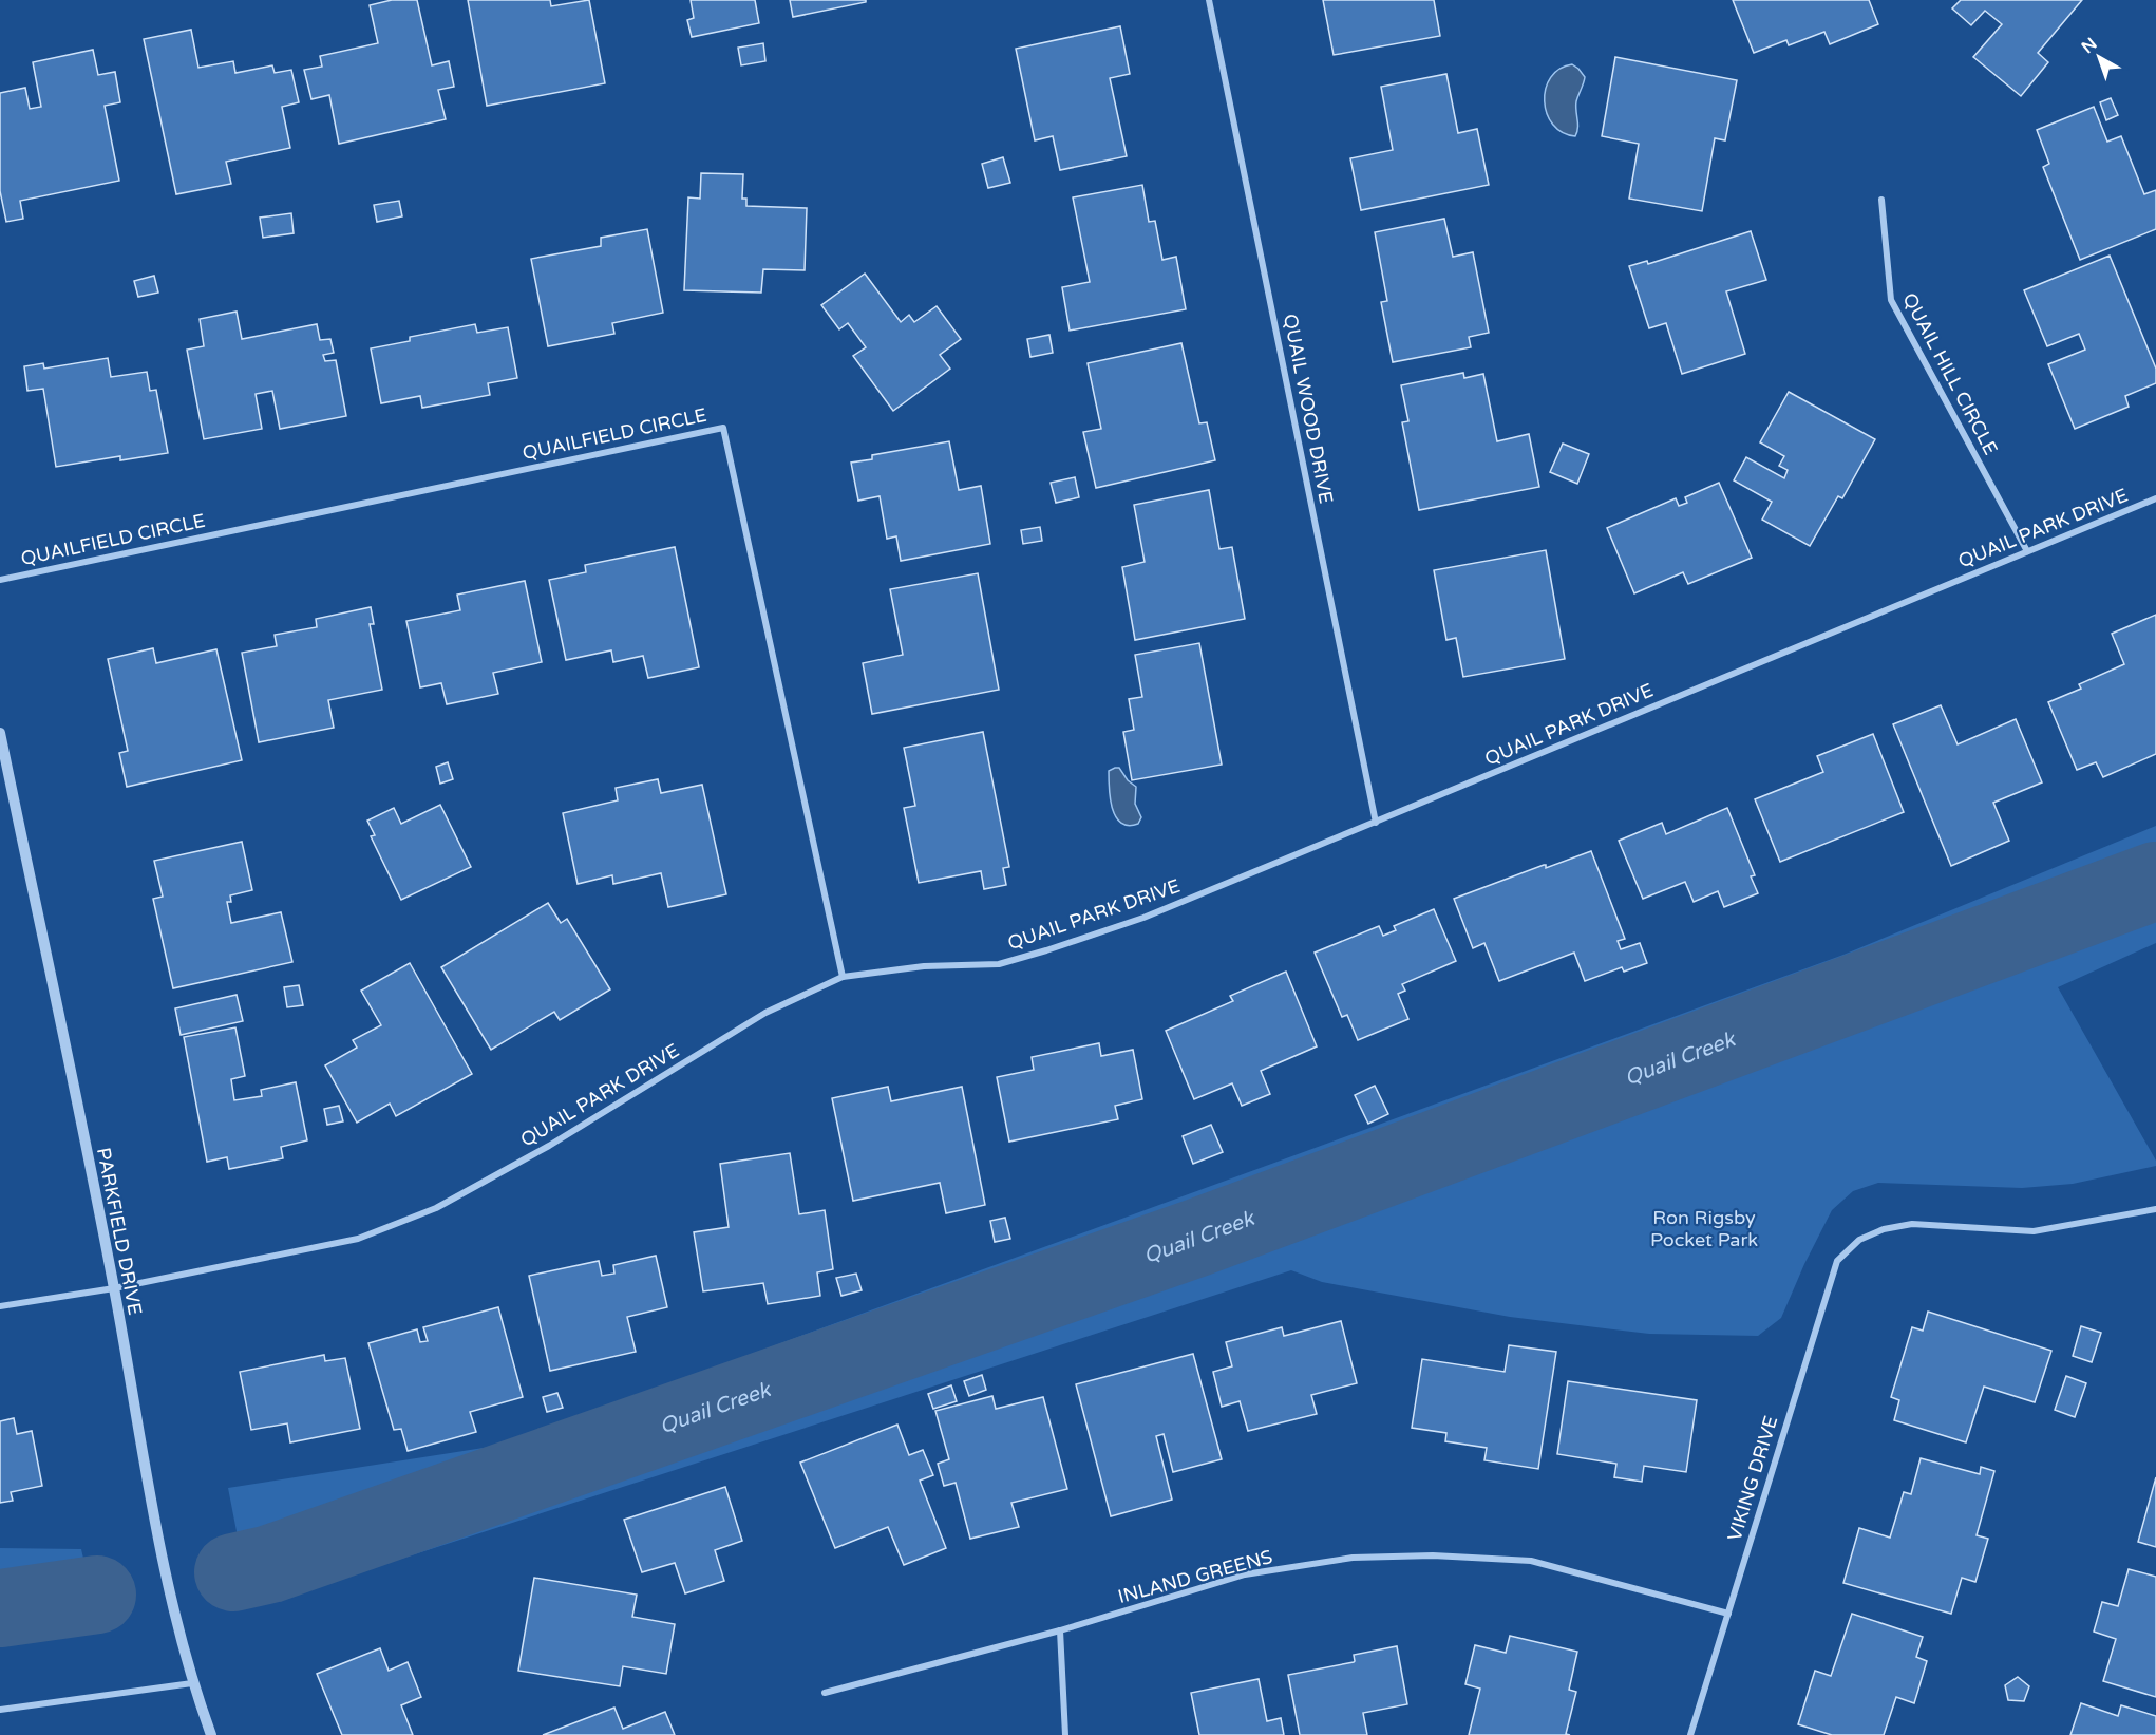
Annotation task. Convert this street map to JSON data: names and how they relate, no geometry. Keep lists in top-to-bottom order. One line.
{"streets":{"street":["QUAIL HILL CIRCLE","QUAIL WOOD DRIVE","QUAILFIELD CIRCLE","QUAIL PARK DRIVE","PARKFIELD DRIVE","VIKING DRIVE","INLAND GREENS"]},"crossings":[["QUAIL HILL CIRCLE","QUAIL PARK DRIVE"],["QUAIL WOOD DRIVE","QUAIL PARK DRIVE"],["QUAILFIELD CIRCLE","QUAIL PARK DRIVE"],["QUAIL PARK DRIVE","PARKFIELD DRIVE"],["VIKING DRIVE","INLAND GREENS"]],"water":["Quail Creek"],"parks":["Ron Rigsby Pocket Park"],"north":"top left"}
